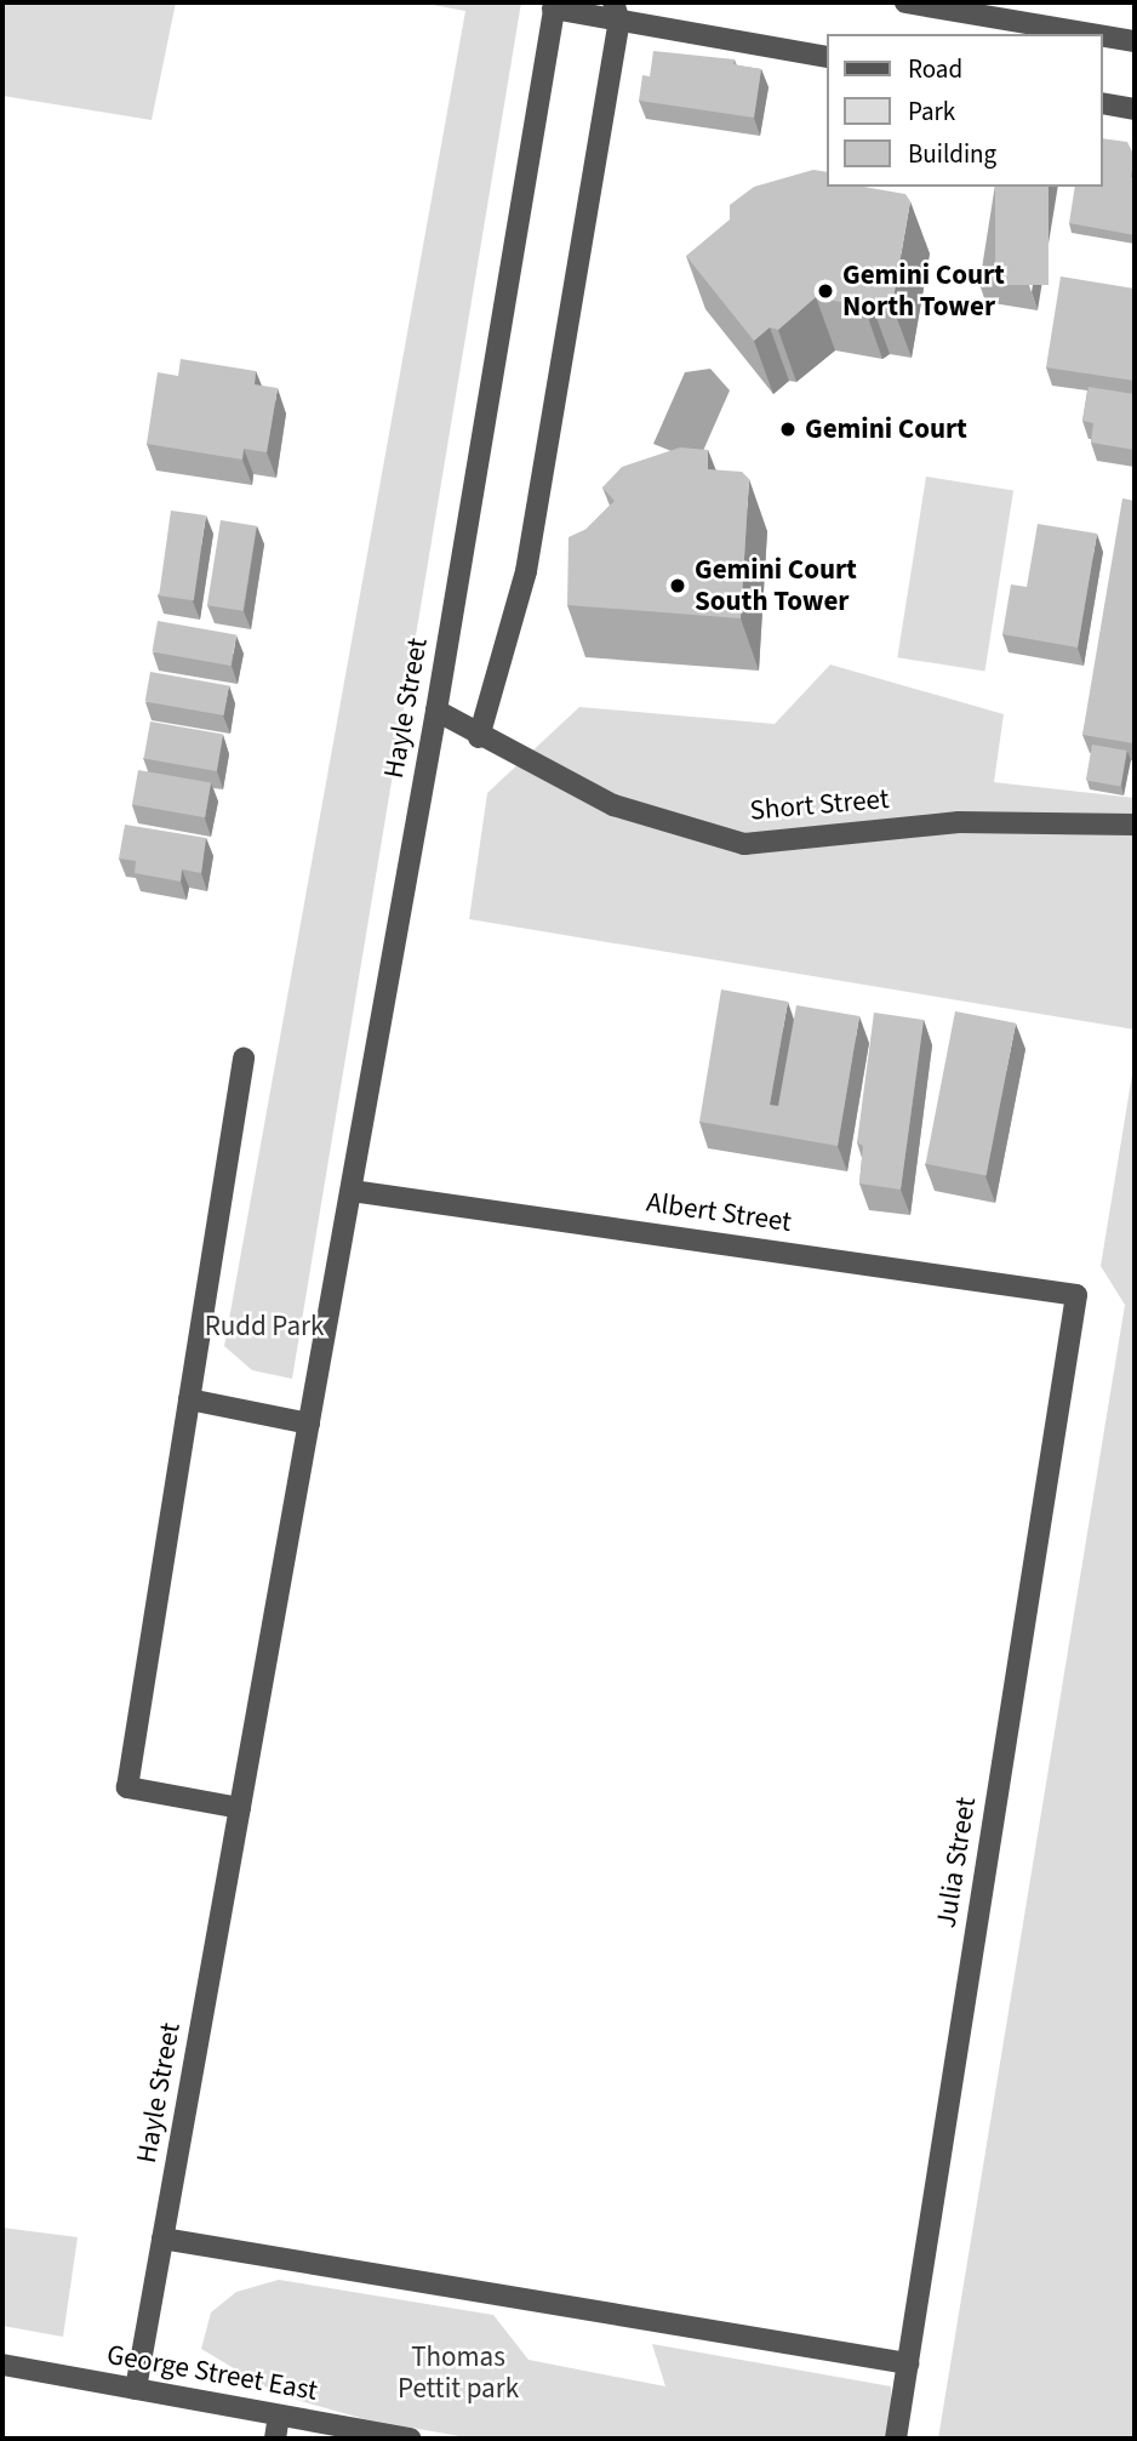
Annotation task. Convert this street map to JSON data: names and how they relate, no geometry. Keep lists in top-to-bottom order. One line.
{"streets":{"street":["Hayle Street","Short Street","Albert Street","Julia Street","George Street East"]},"crossings":[["Hayle Street","Short Street"],["Hayle Street","Albert Street"],["Hayle Street","George Street East"],["Albert Street","Julia Street"]],"parks":["Rudd Park","Thomas Pettit park"],"places":["Gemini Court North Tower","Gemini Court","Gemini Court South Tower"],"legend":["Road","Park","Building"]}
